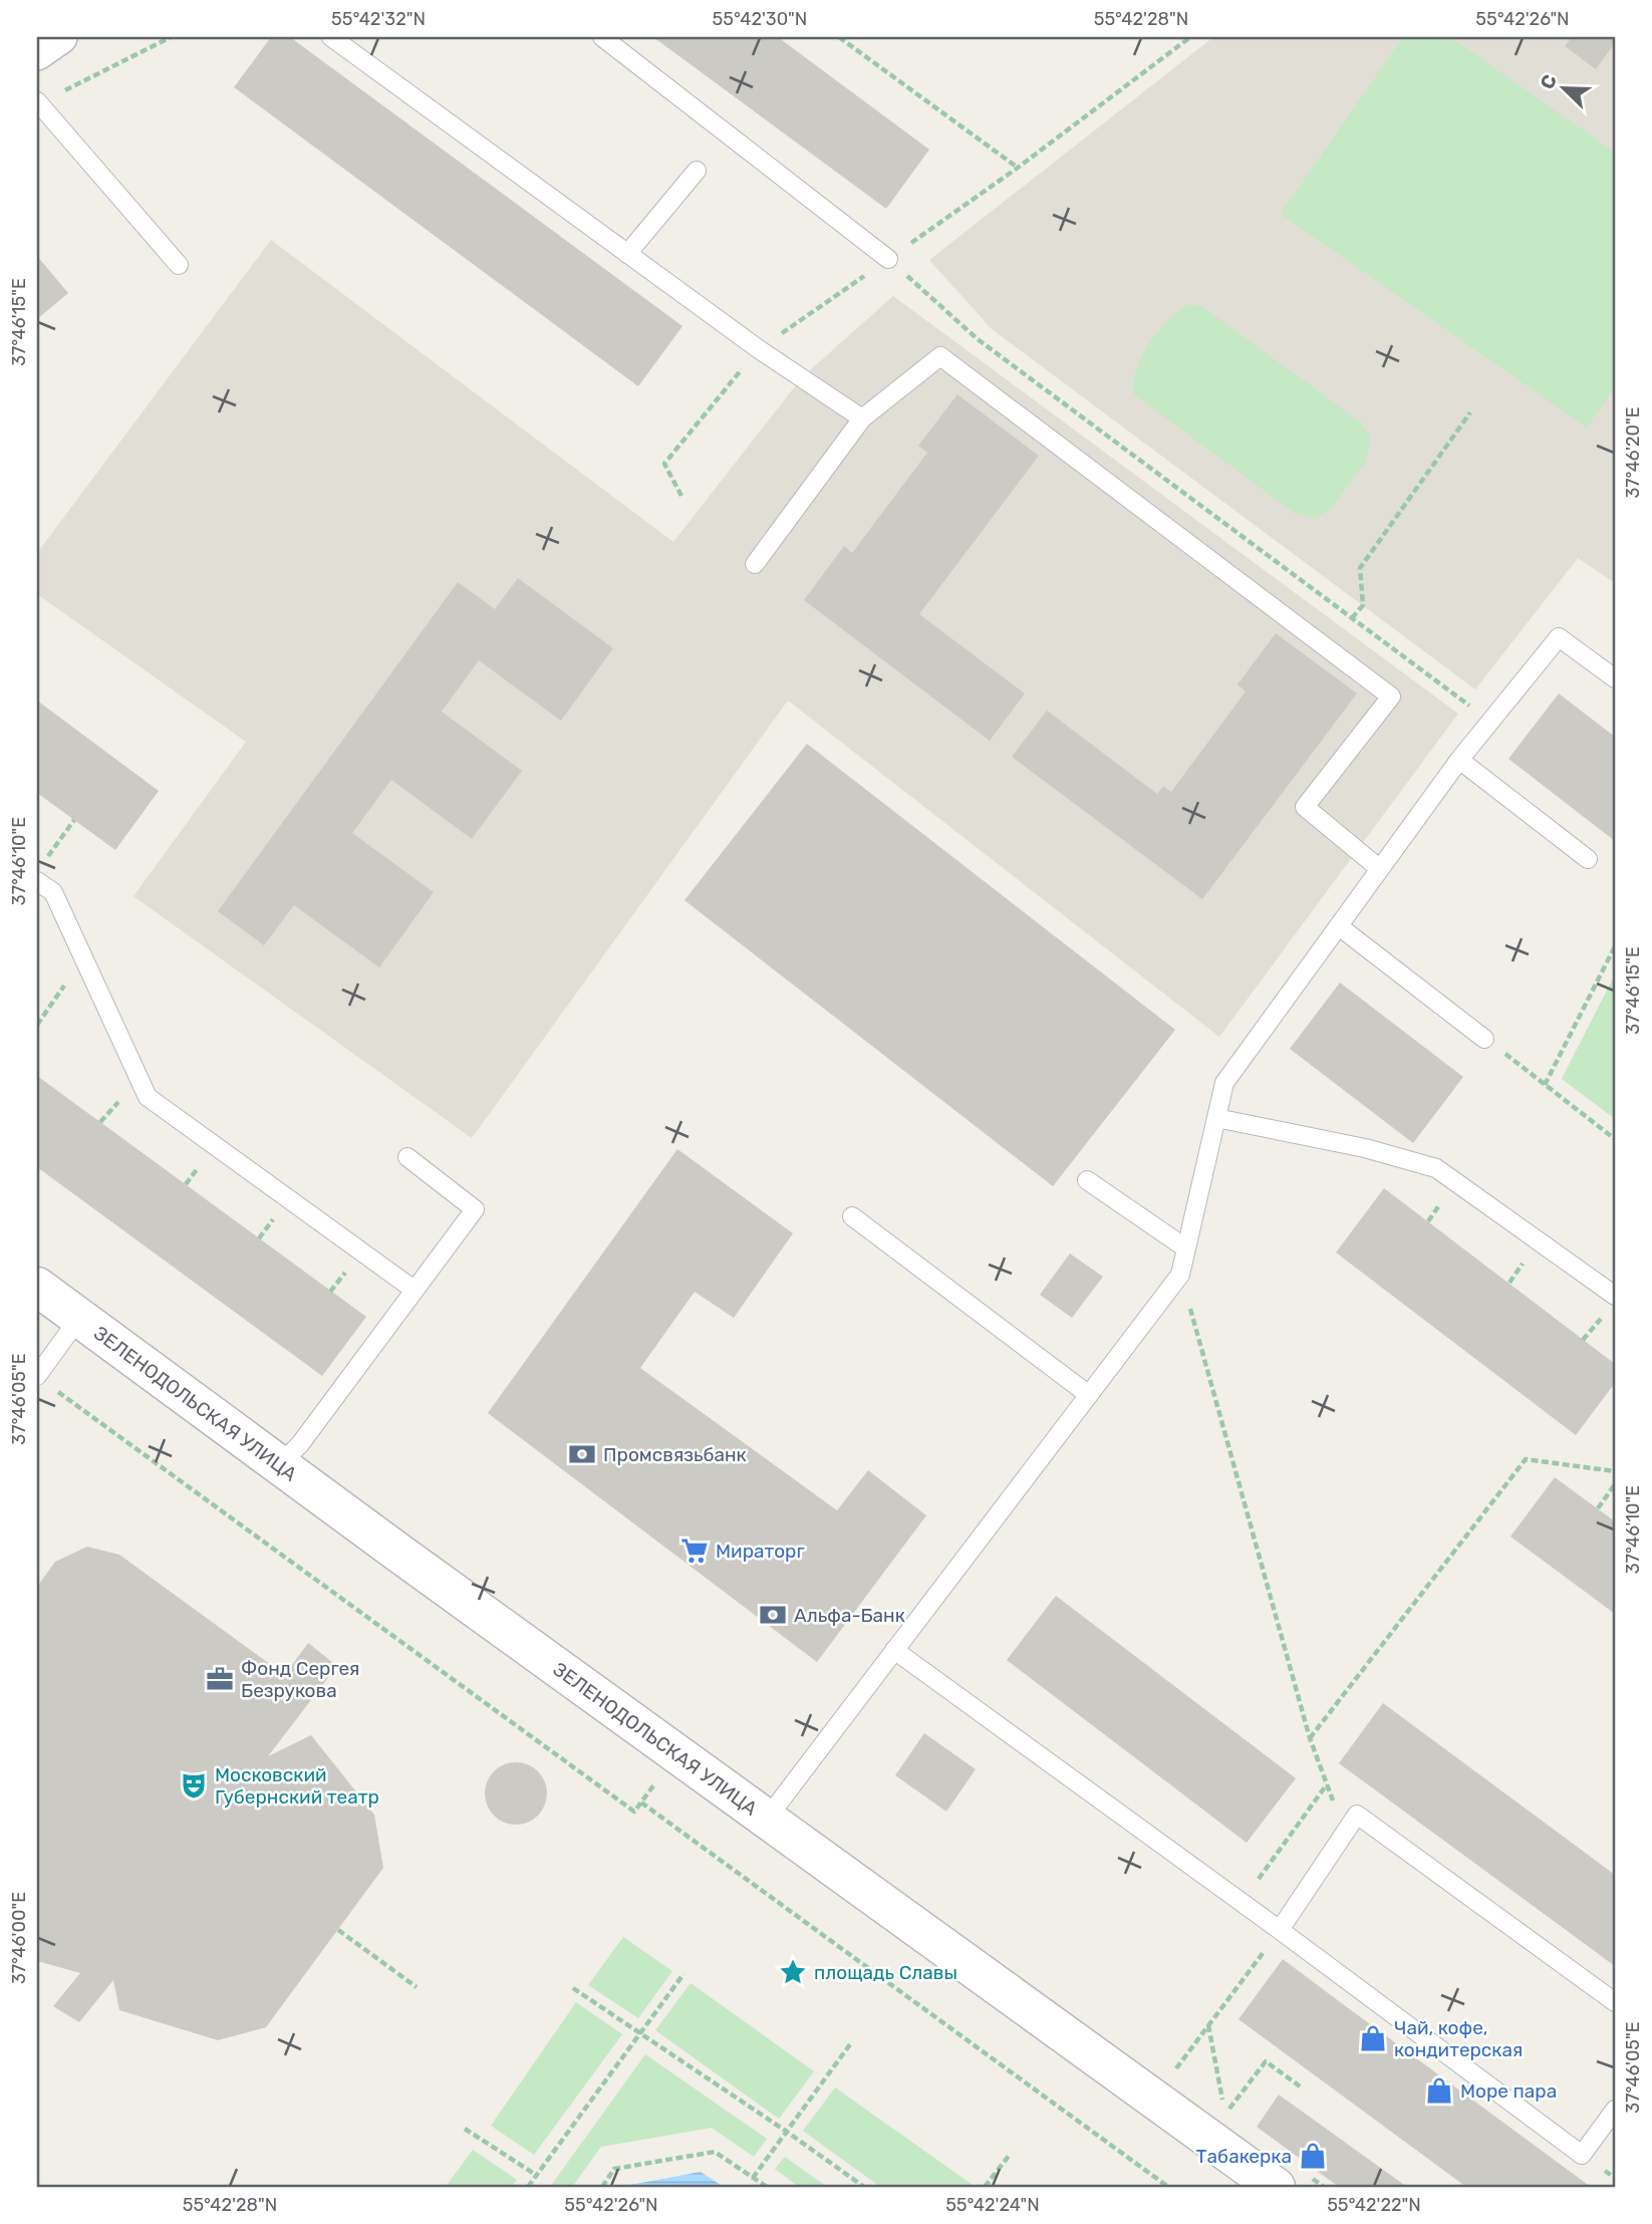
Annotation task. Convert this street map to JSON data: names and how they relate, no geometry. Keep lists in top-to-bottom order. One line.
{"streets":{"street":["ЗЕЛЕНОДОЛЬСКАЯ УЛИЦА"]},"places":{"bank":["Промсвязьбанк","Альфа-Банк"],"supermarket":["Мираторг"],"office":["Фонд Сергея Безрукова"],"theatre":["Московский Губернский театр"],"place":["площадь Славы"],"shop":["Чай, кофе, кондитерская","Море пара","Табакерка"]},"north":"top left","coordinates":["55°42'32\"N","55°42'30\"N","55°42'28\"N","55°42'26\"N","37°46'15\"E","37°46'20\"E","37°46'10\"E","37°46'05\"E","37°46'00\"E","55°42'24\"N","55°42'22\"N"]}
